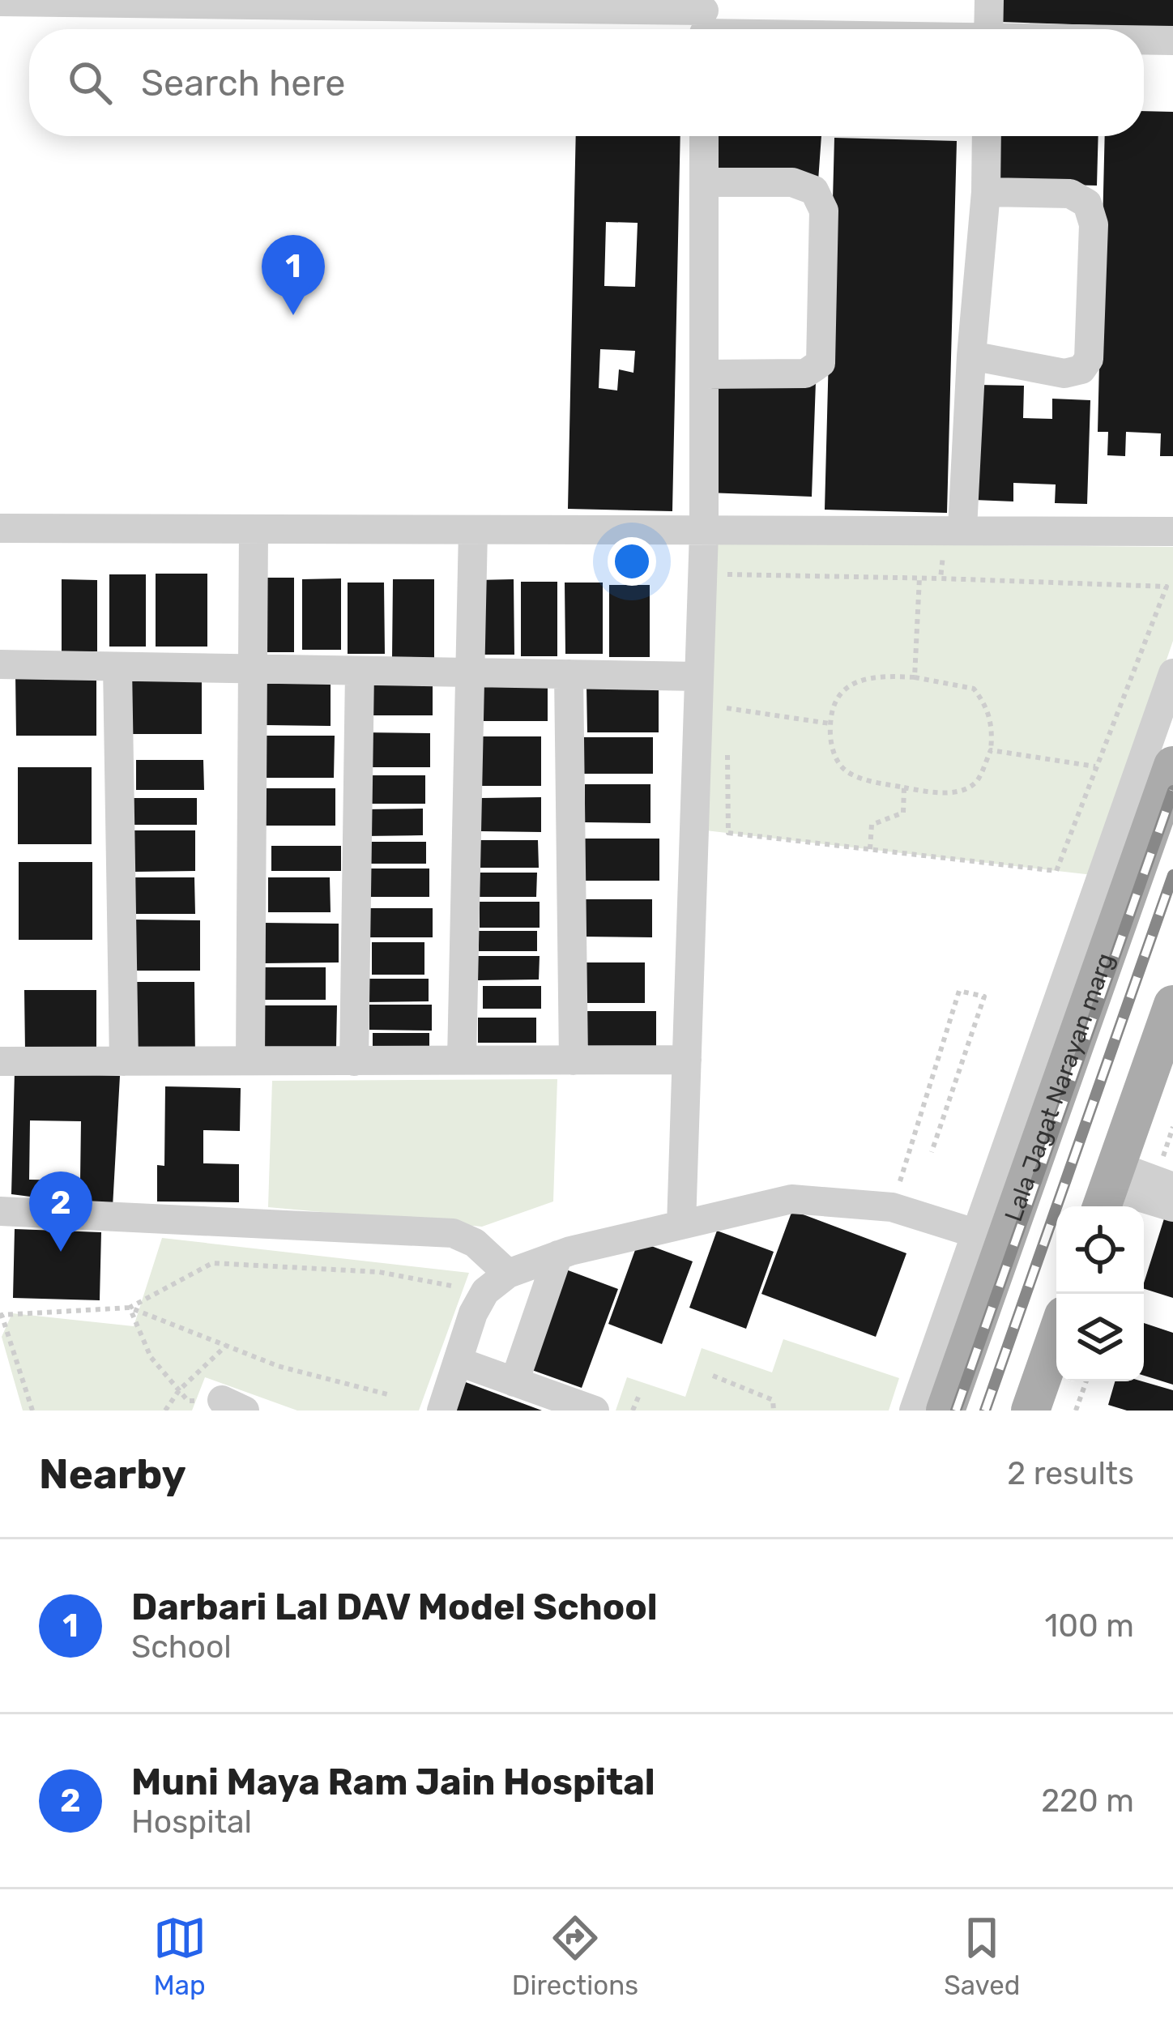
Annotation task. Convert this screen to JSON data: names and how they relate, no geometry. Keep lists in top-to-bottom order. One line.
{"streets":{"main road":["Lala Jagat Narayan marg"]},"page":{"search":"Search here","pins":["1","2"],"heading":["Nearby","2 results"],"list":[{"mark":"1","name":"Darbari Lal DAV Model School","note":"School","value":"100 m"},{"mark":"2","name":"Muni Maya Ram Jain Hospital","note":"Hospital","value":"220 m"}],"nav":["Map","Directions","Saved"]}}
